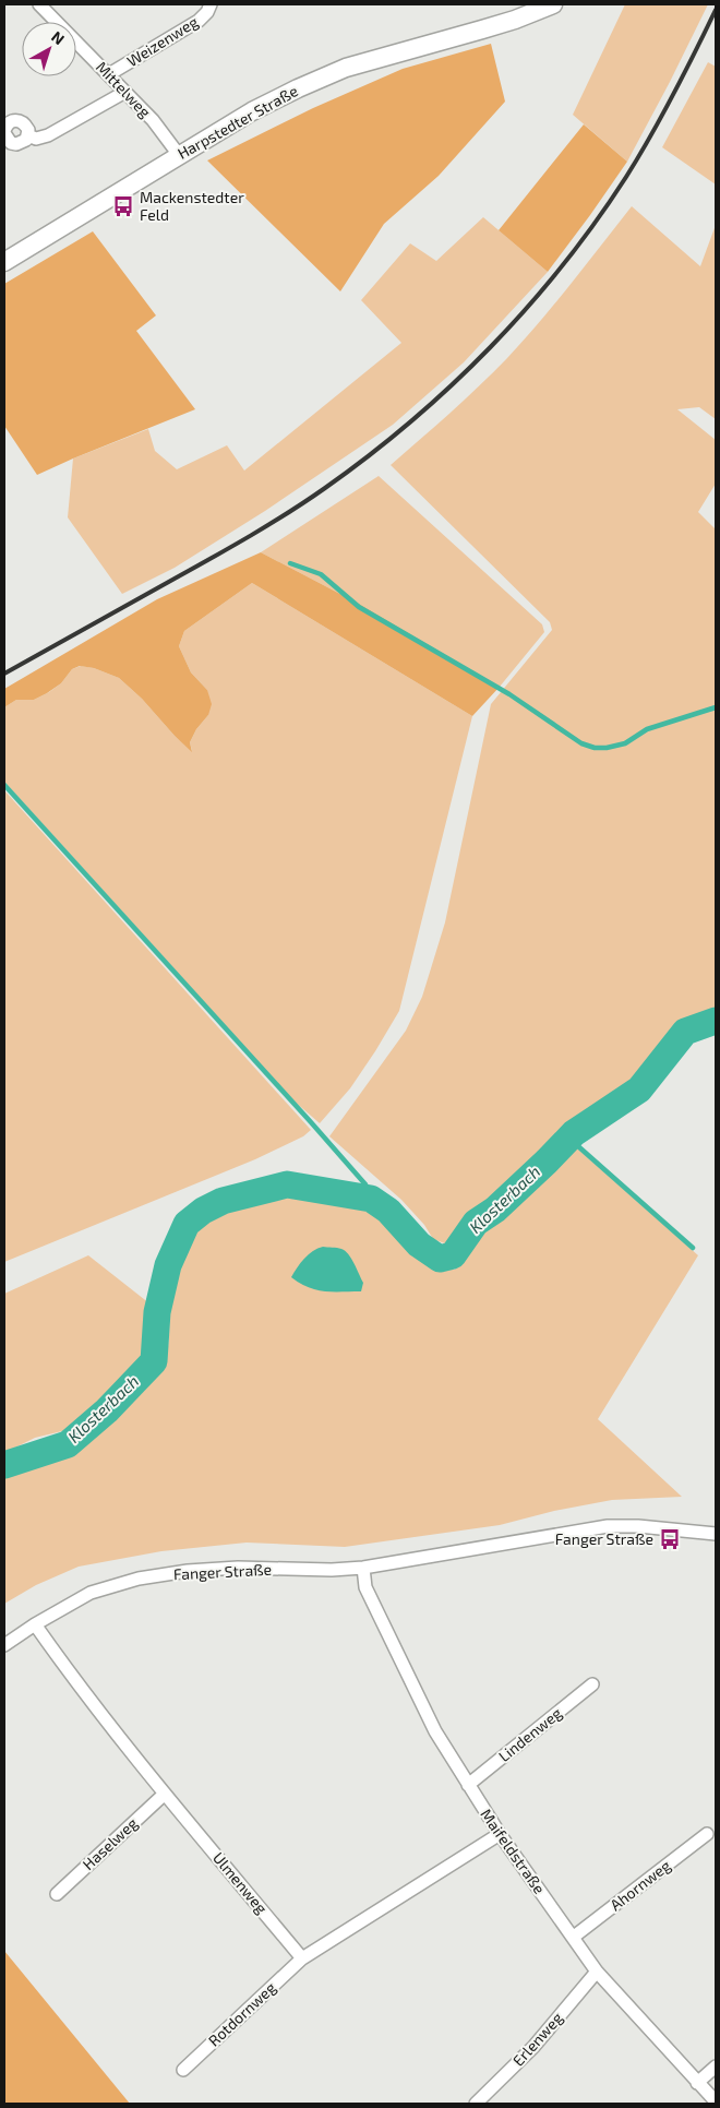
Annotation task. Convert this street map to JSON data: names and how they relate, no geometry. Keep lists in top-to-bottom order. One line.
{"streets":{"street":["Weizenweg","Mittelweg","Harpstedter Straße","Fanger Straße","Lindenweg","Haselweg","Maifeldstraße","Ulmenweg","Ahornweg","Rotdornweg","Erlenweg"]},"crossings":[["Weizenweg","Mittelweg"],["Mittelweg","Harpstedter Straße"],["Fanger Straße","Maifeldstraße"],["Fanger Straße","Ulmenweg"],["Lindenweg","Maifeldstraße"],["Haselweg","Ulmenweg"],["Maifeldstraße","Ahornweg"],["Maifeldstraße","Erlenweg"],["Ulmenweg","Rotdornweg"]],"water":["Klosterbach"],"places":{"bus stop":["Mackenstedter Feld","Fanger Straße"]},"north":"top right"}
